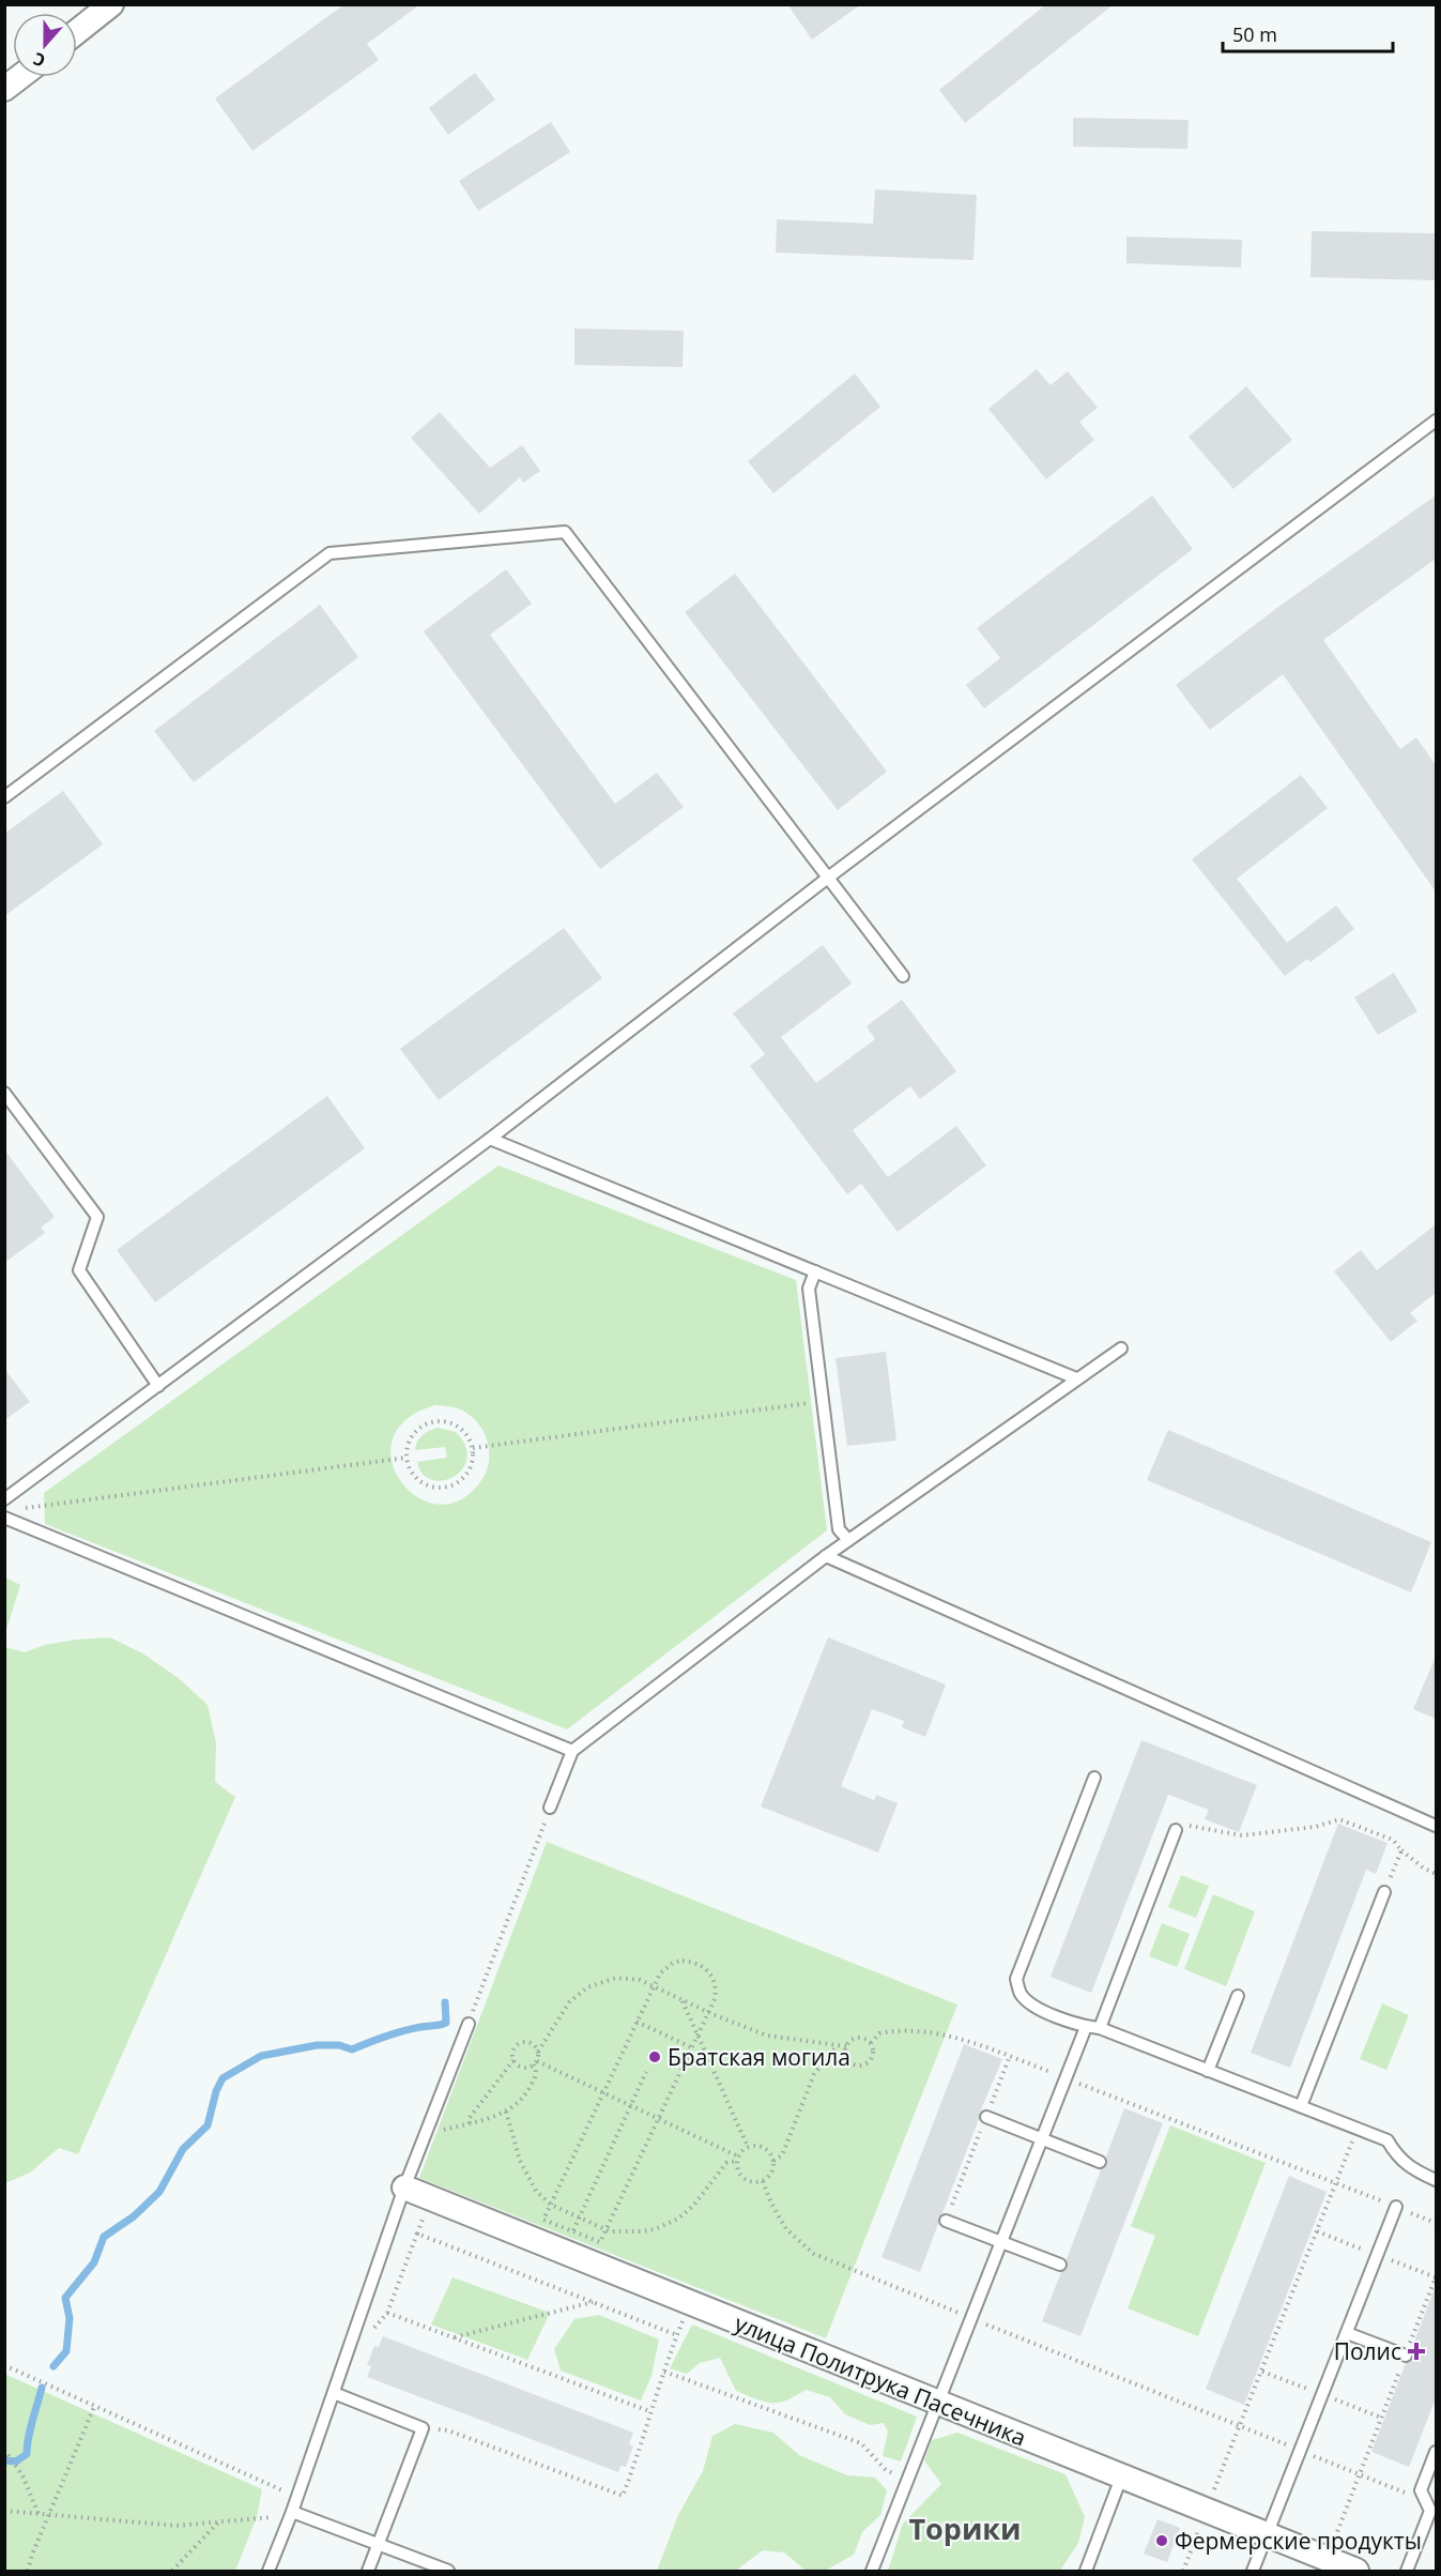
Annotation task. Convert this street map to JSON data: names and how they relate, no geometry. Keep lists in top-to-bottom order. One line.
{"streets":{"street":["улица Политрука Пасечника"]},"districts":["Торики"],"places":{"other":["Братская могила","Фермерские продукты"],"health":["Полис"]},"scale_bar":"50 m","north":"bottom"}
